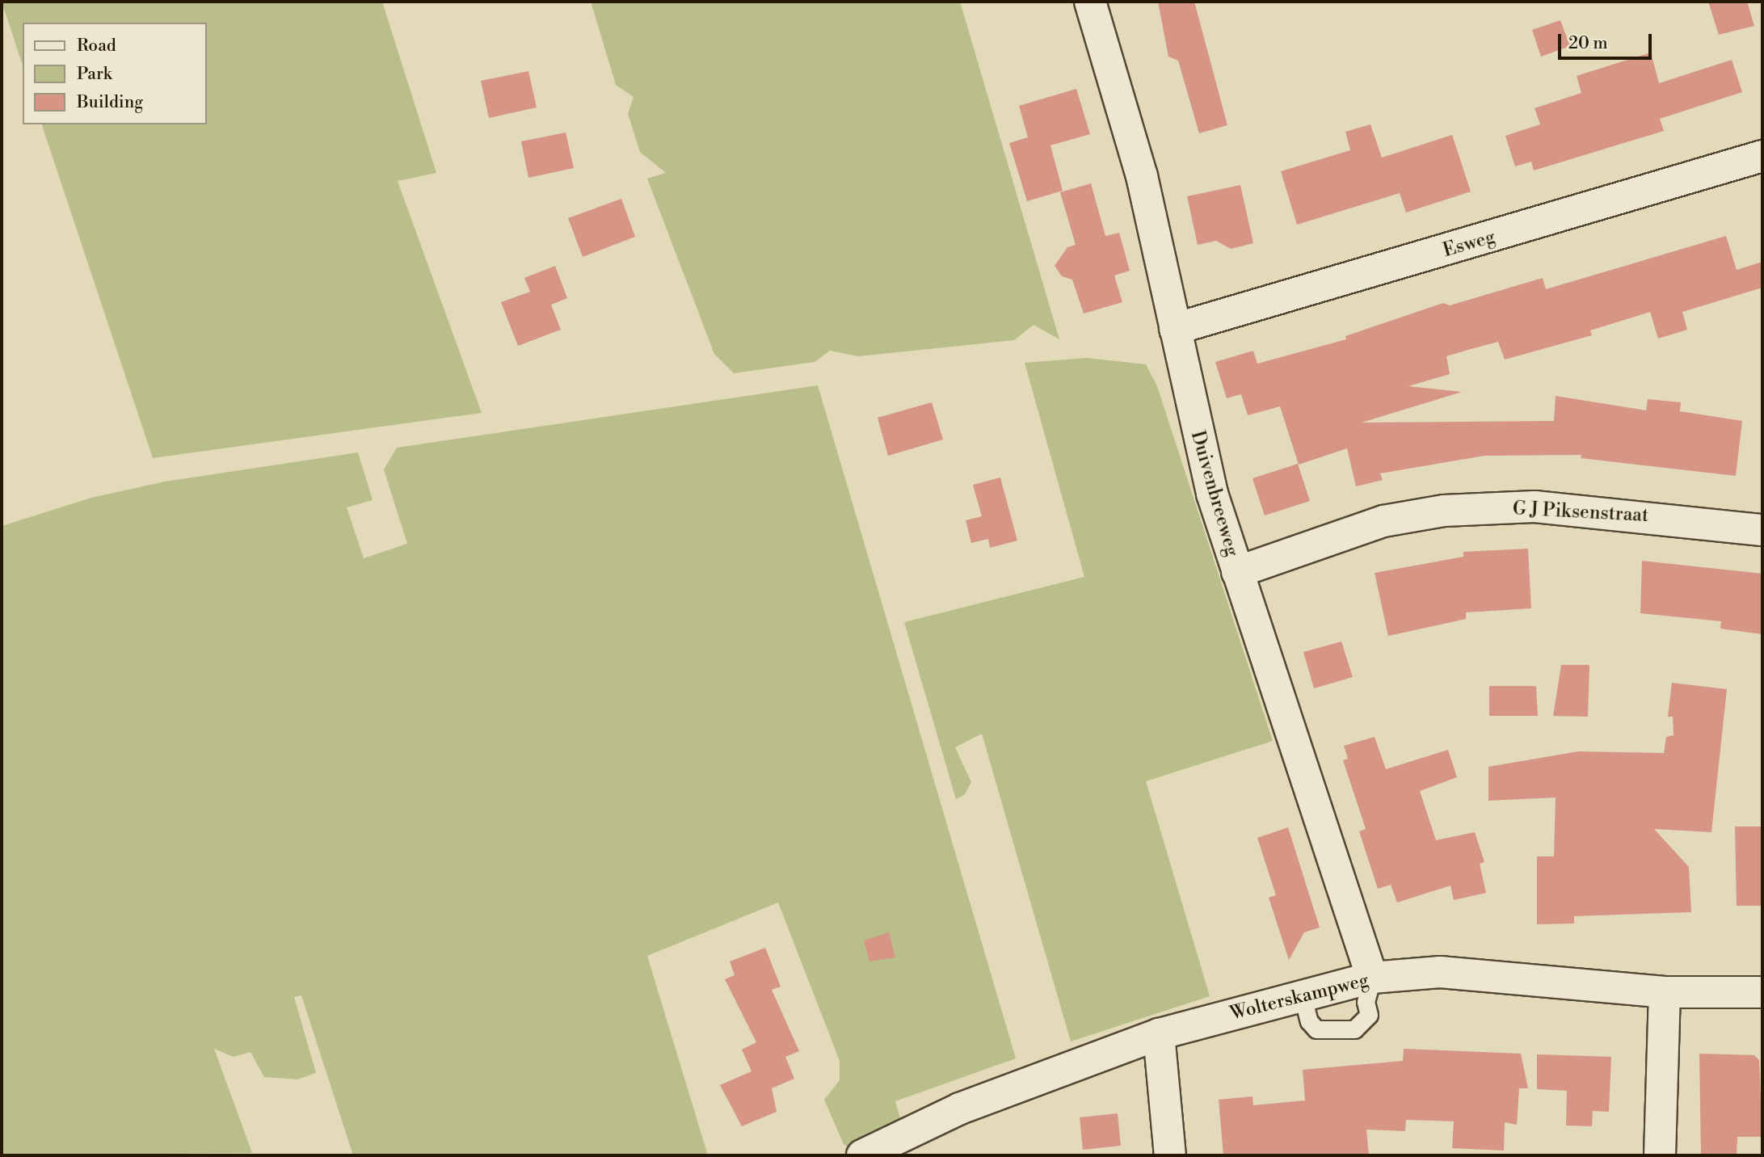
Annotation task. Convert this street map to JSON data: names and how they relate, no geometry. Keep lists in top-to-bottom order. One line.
{"streets":{"street":["Esweg","Duivenbreeweg","G J Piksenstraat","Wolterskampweg"]},"crossings":[["Esweg","Duivenbreeweg"],["Duivenbreeweg","G J Piksenstraat"],["Duivenbreeweg","Wolterskampweg"]],"legend":["Road","Park","Building"],"scale_bar":"20 m"}
